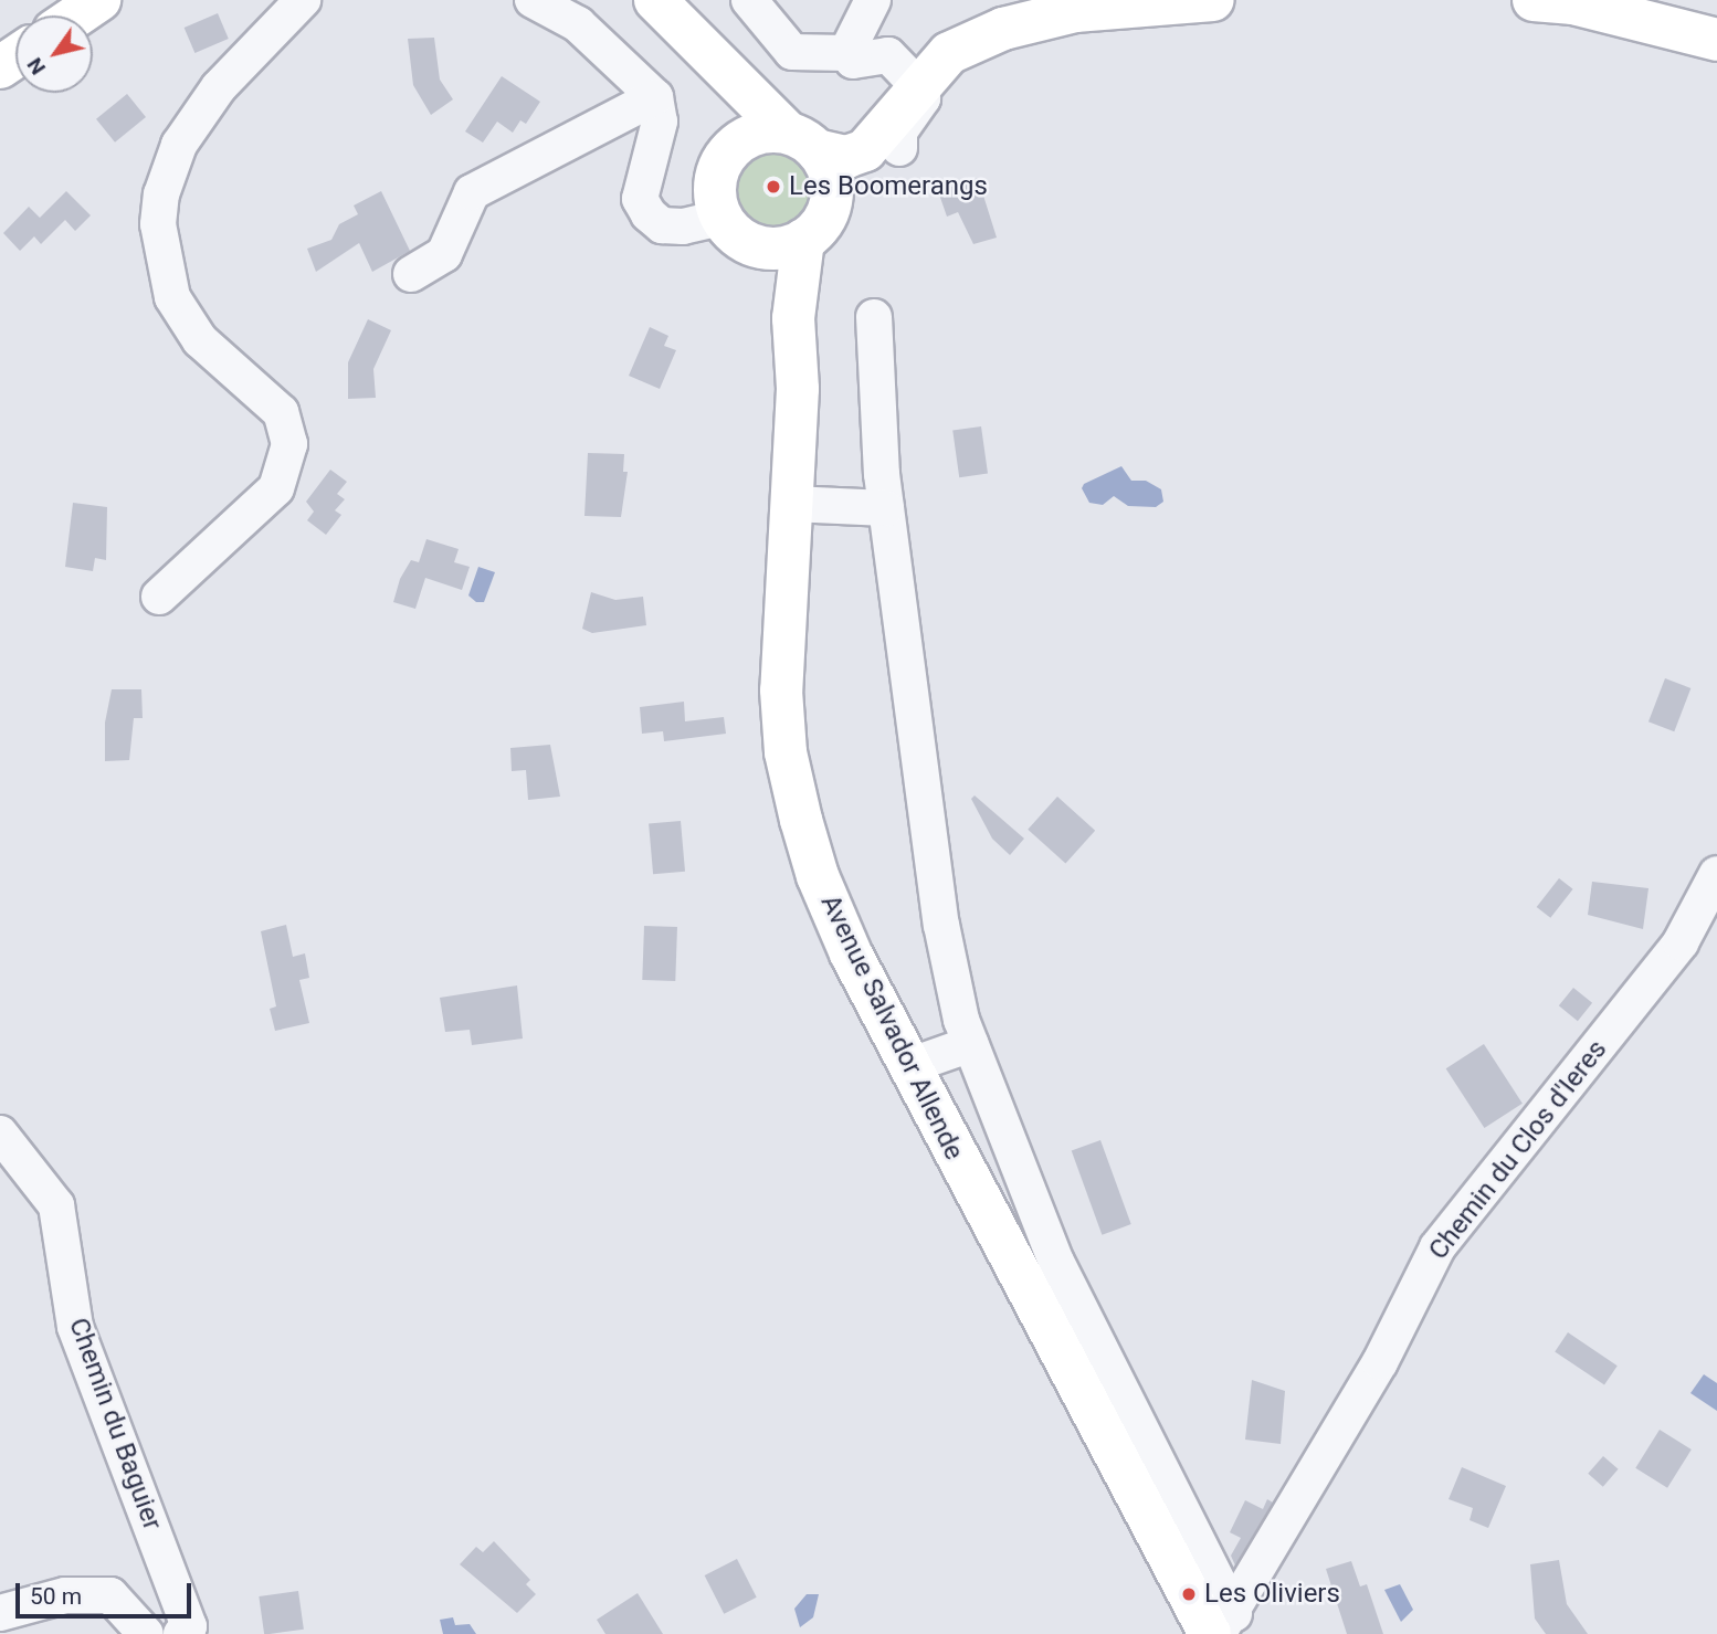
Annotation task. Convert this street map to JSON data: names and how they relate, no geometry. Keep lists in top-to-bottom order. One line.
{"streets":{"main road":["Avenue Salvador Allende"],"street":["Chemin du Clos d'Ieres","Chemin du Baguier"]},"crossings":[["Avenue Salvador Allende","Chemin du Clos d'Ieres"]],"places":["Les Boomerangs","Les Oliviers"],"scale_bar":"50 m","north":"bottom left"}
